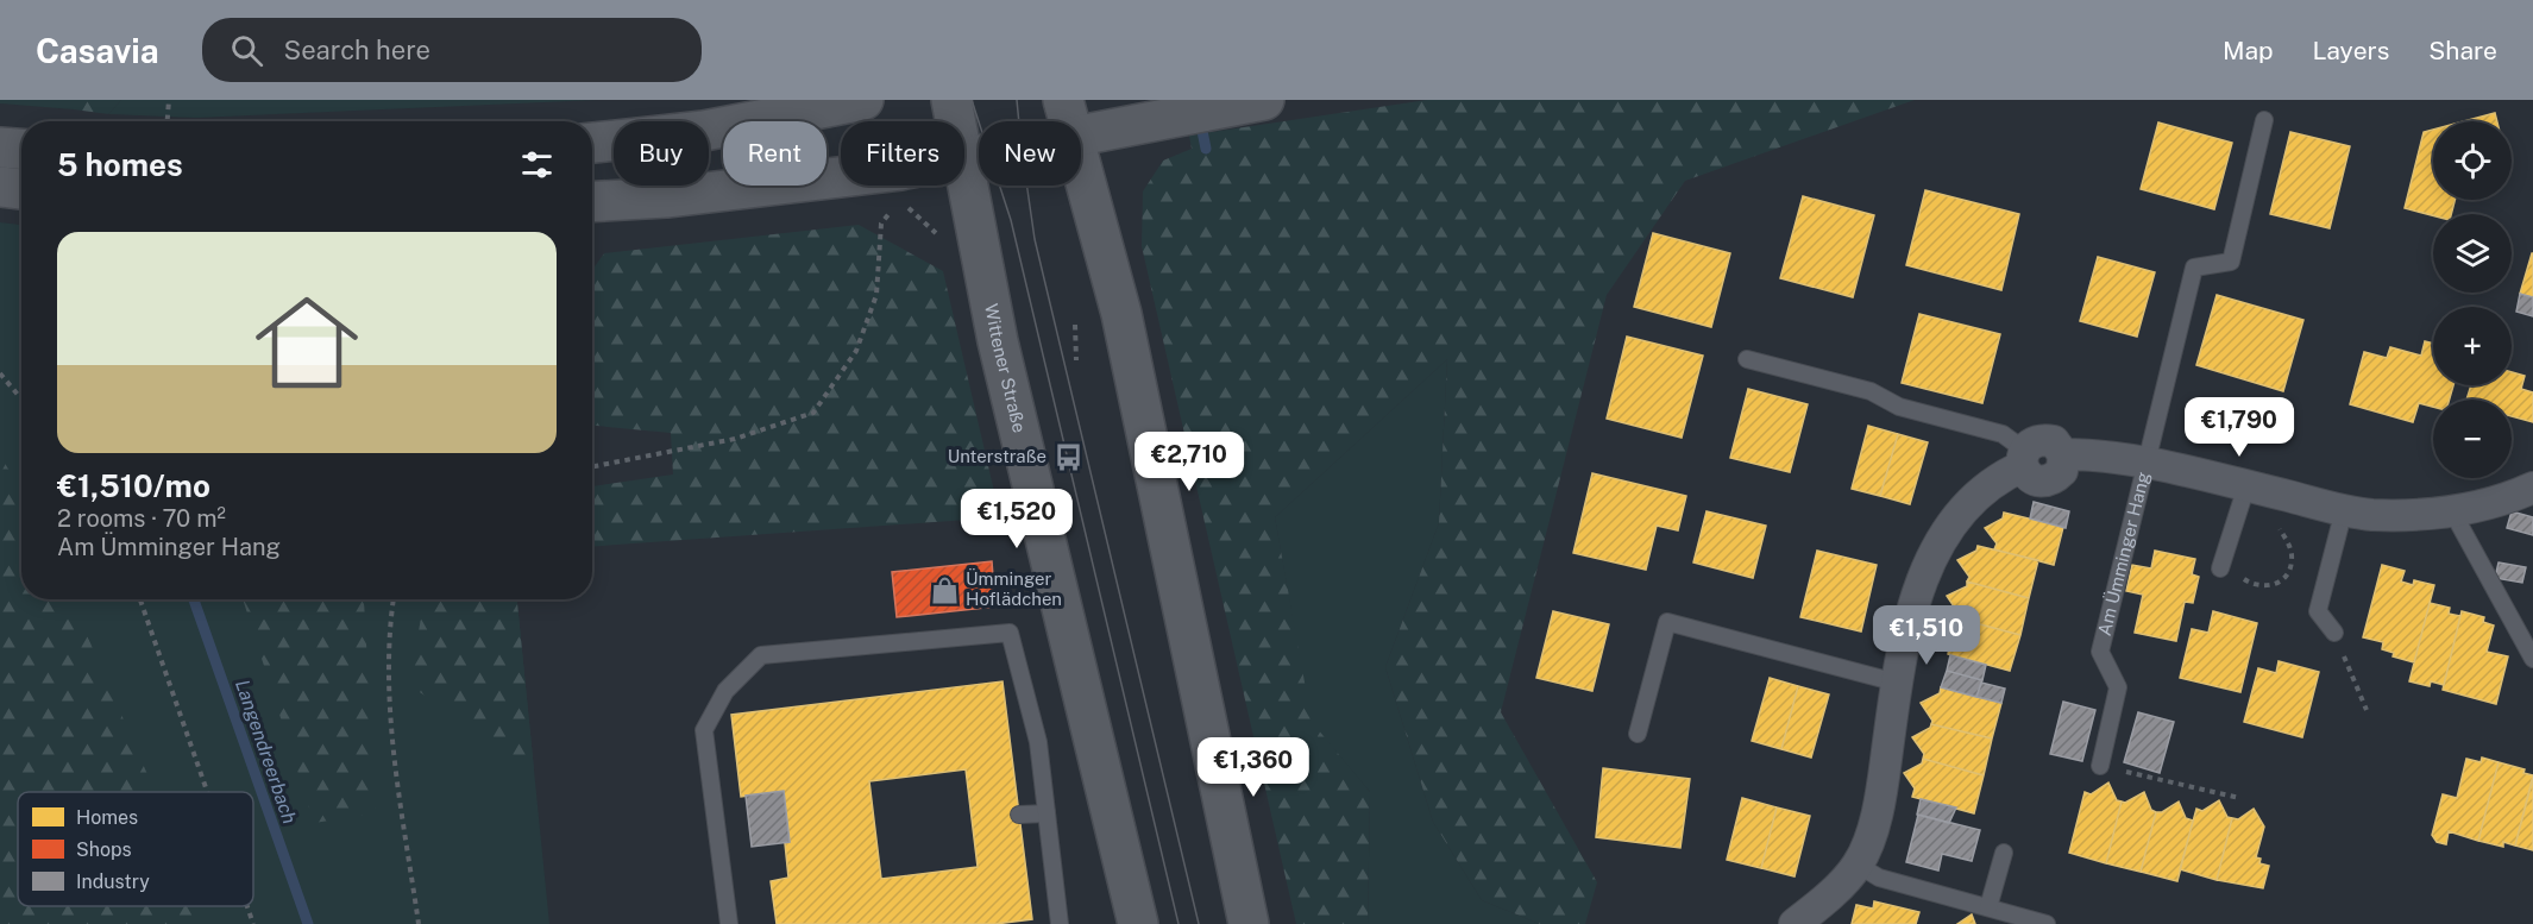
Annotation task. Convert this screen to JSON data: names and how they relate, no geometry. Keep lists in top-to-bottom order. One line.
{"streets":{"main road":["Wittener Straße"],"street":["Am Ümminger Hang"]},"water":["Langendreerbach"],"places":{"bus stop":["Unterstraße"],"shop":["Ümminger Hoflädchen"]},"legend":["Homes","Shops","Industry"],"page":{"header":"Casavia","search":"Search here","nav":["Map","Layers","Share"],"map_buttons":["+","−"],"chip":["Buy","Rent","Filters","New"],"heading":"5 homes","list":[{"name":"€1,510/mo","note":"2 rooms · 70 m² · Am Ümminger Hang"}],"price":["€1,790","€2,710","€1,520","€1,510","€1,360"]}}
